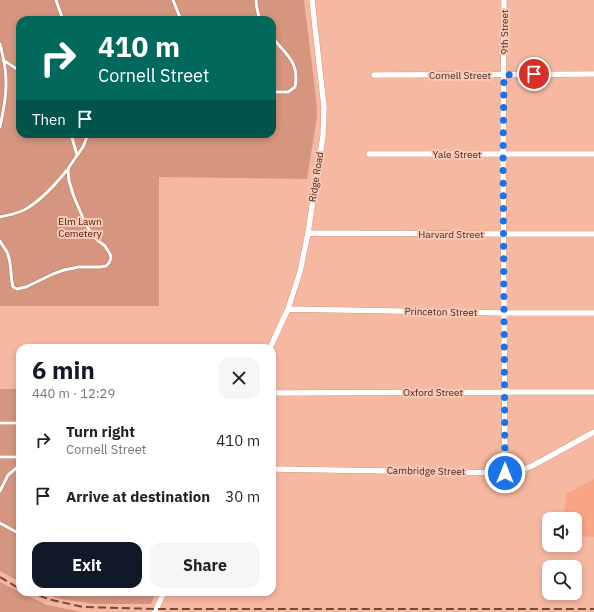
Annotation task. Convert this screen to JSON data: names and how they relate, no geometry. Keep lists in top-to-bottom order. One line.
{"streets":{"street":["9th Street","Cornell Street","Yale Street","Ridge Road","Harvard Street","Princeton Street","Oxford Street","Cambridge Street"]},"crossings":[["9th Street","Cornell Street"],["9th Street","Yale Street"],["9th Street","Harvard Street"],["9th Street","Princeton Street"],["9th Street","Oxford Street"],["9th Street","Cambridge Street"],["Ridge Road","Harvard Street"],["Ridge Road","Princeton Street"]],"parks":["Elm Lawn Cemetery"],"page":{"turn":["410 m","Cornell Street"],"then":"Then","heading":["6 min","440 m · 12:29"],"list":[{"name":"Turn right","note":"Cornell Street","value":"410 m"},{"name":"Arrive at destination","value":"30 m"}],"buttons":["Exit","Share"]}}
